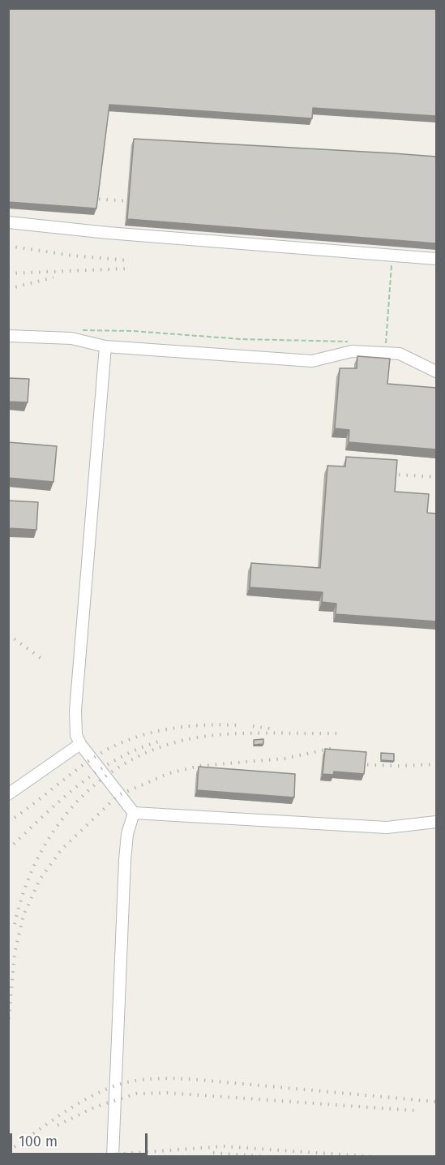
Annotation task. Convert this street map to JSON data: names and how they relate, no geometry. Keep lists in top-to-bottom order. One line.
{"scale_bar":"100 m"}
